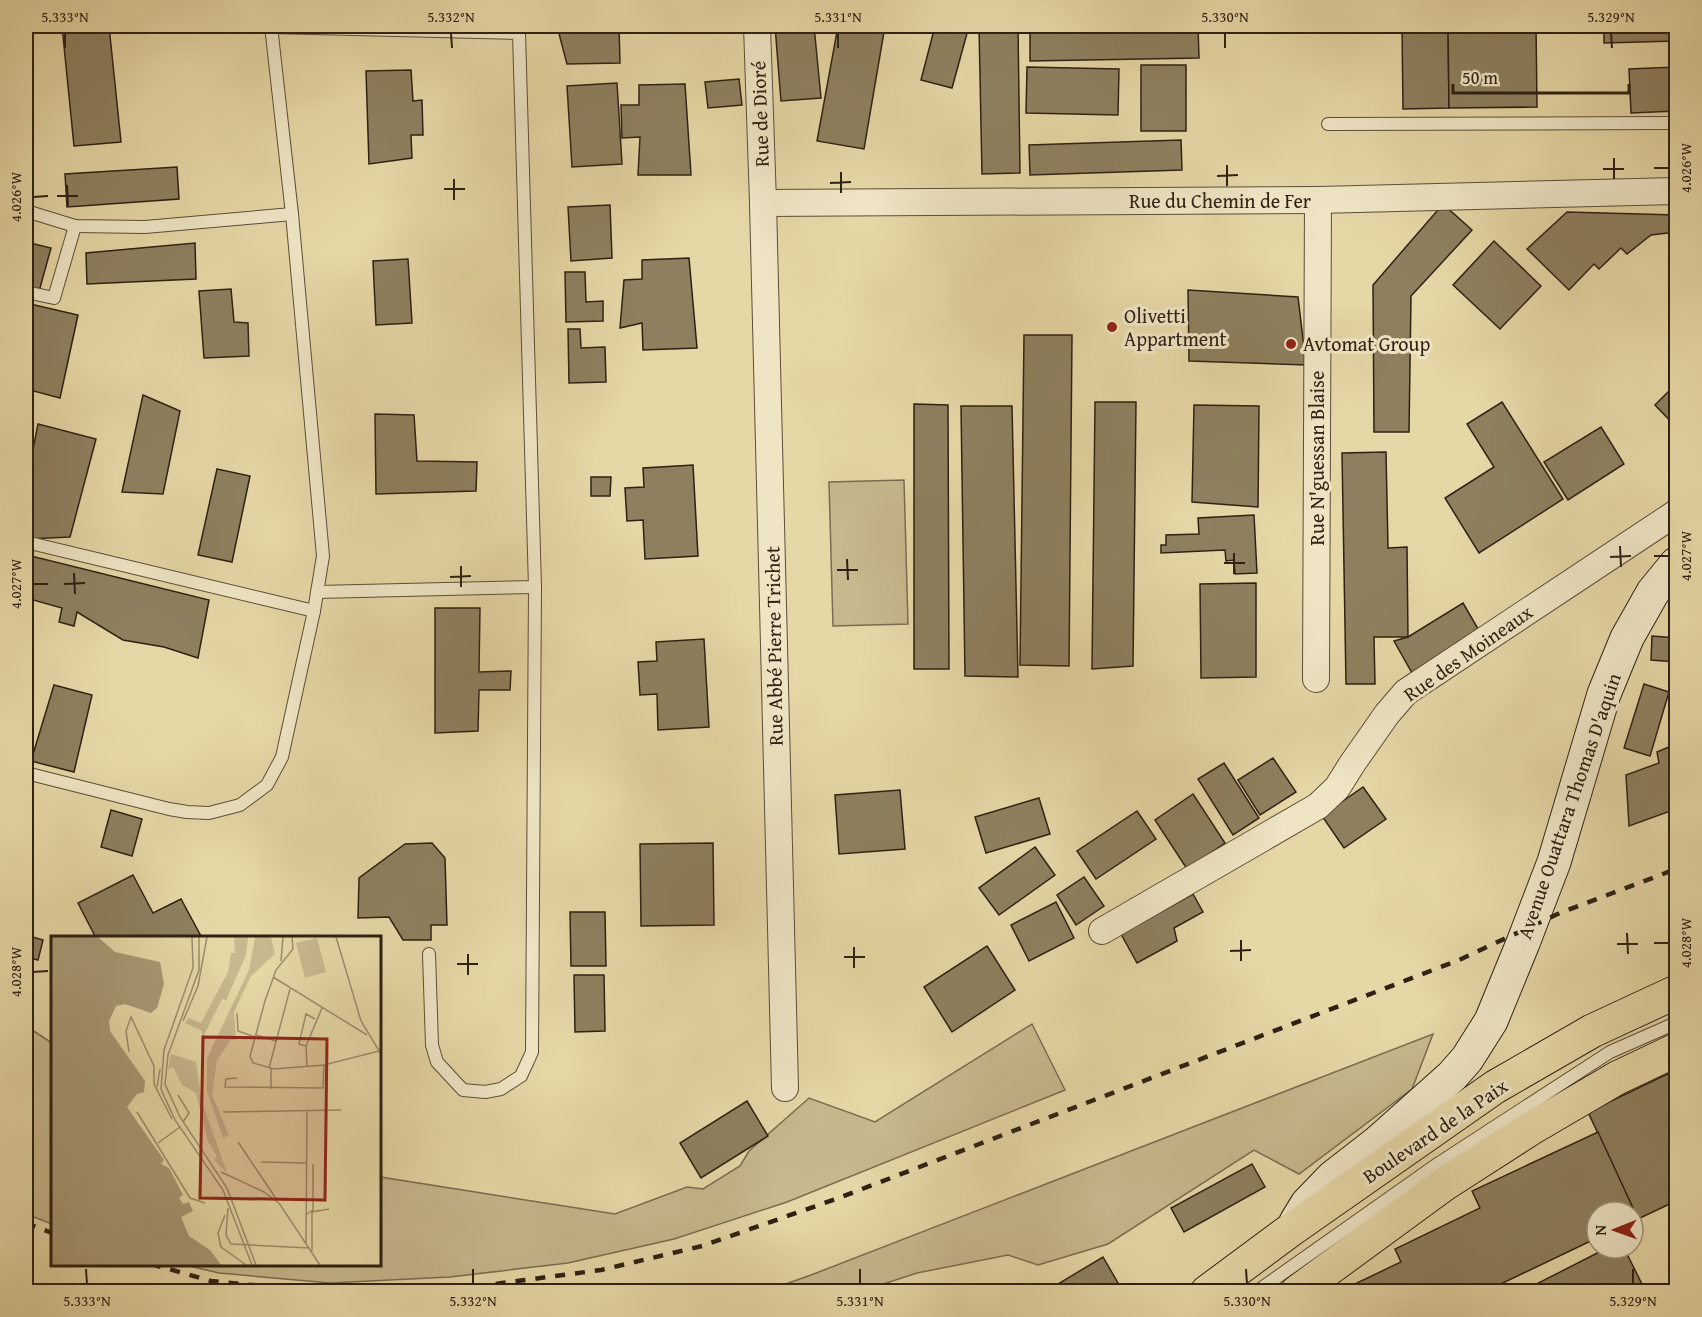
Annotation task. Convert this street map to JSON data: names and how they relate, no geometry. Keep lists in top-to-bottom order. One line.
{"streets":{"main road":["Avenue Ouattara Thomas D'aquin","Boulevard de la Paix"],"street":["Rue de Dioré","Rue du Chemin de Fer","Rue N'guessan Blaise","Rue Abbé Pierre Trichet","Rue des Moineaux"]},"crossings":[["Rue de Dioré","Rue du Chemin de Fer"],["Rue de Dioré","Rue Abbé Pierre Trichet"],["Rue du Chemin de Fer","Rue N'guessan Blaise"],["Rue du Chemin de Fer","Rue Abbé Pierre Trichet"],["Avenue Ouattara Thomas D'aquin","Boulevard de la Paix"]],"places":["Olivetti Appartment","Avtomat Group"],"scale_bar":"50 m","north":"left","coordinates":["5.333°N","5.332°N","5.331°N","5.330°N","5.329°N","4.026°W","4.027°W","4.028°W"]}
